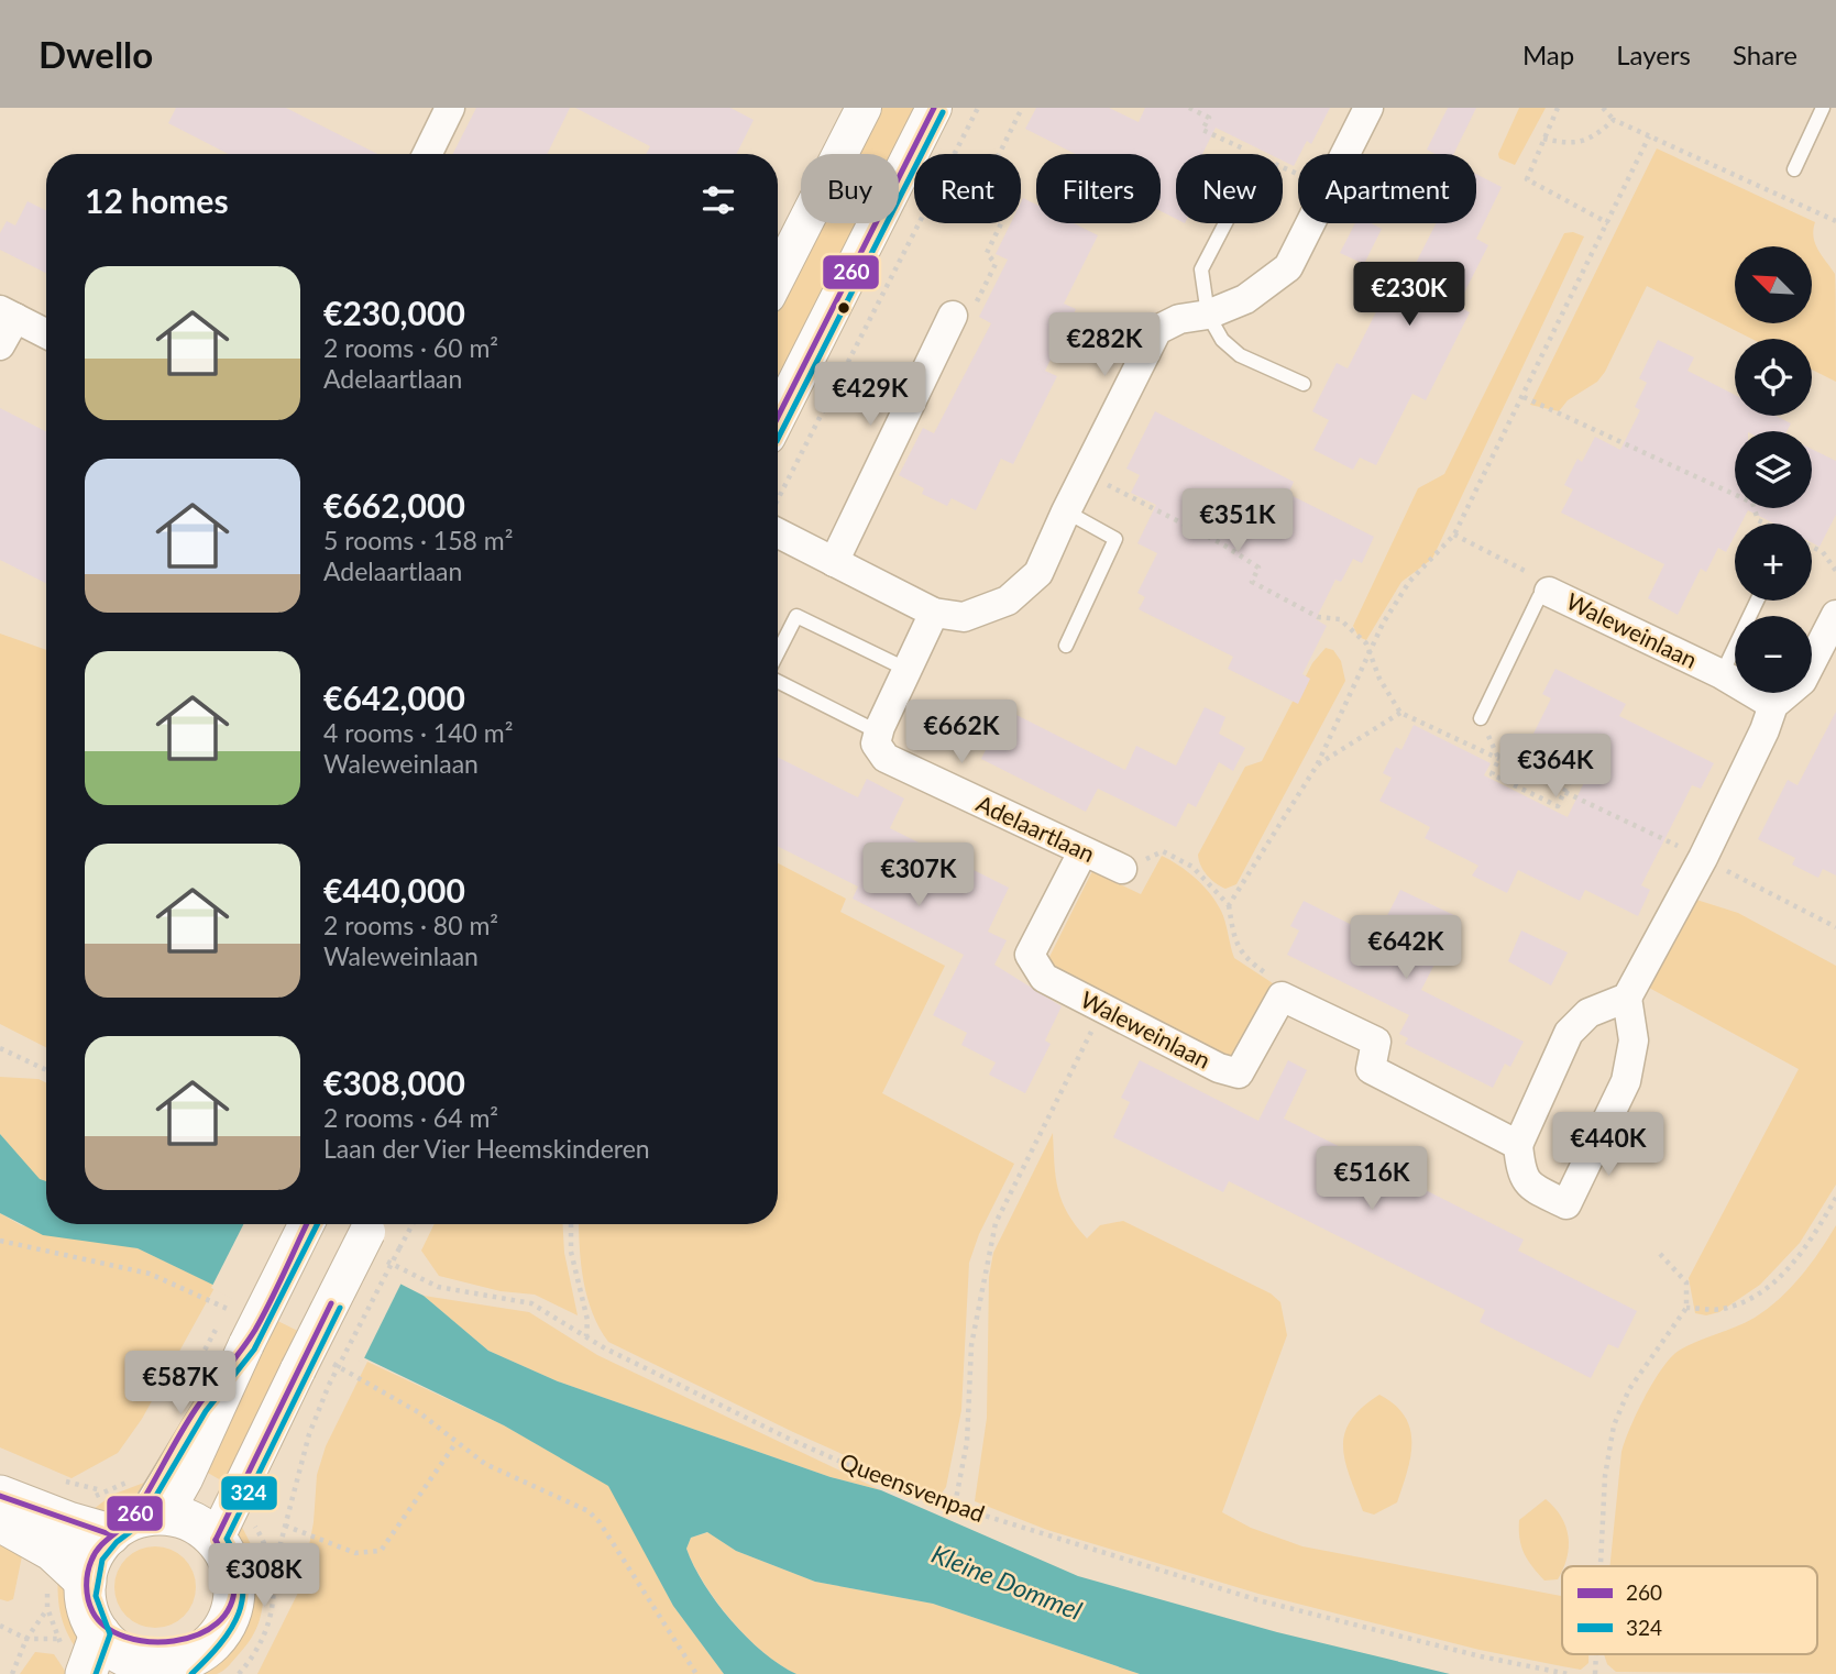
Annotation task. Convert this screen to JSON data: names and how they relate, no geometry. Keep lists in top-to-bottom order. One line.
{"streets":{"street":["Waleweinlaan","Adelaartlaan"],"path":["Queensvenpad"]},"crossings":[["Waleweinlaan","Adelaartlaan"]],"water":["Kleine Dommel"],"lines":["transit line 260","transit line 324"],"legend":["260","324"],"north":"top left","page":{"header":"Dwello","nav":["Map","Layers","Share"],"chip":["Buy","Rent","Filters","New","Apartment"],"heading":"12 homes","map_buttons":["+","−"],"list":[{"name":"€230,000","note":"2 rooms · 60 m² · Adelaartlaan"},{"name":"€662,000","note":"5 rooms · 158 m² · Adelaartlaan"},{"name":"€642,000","note":"4 rooms · 140 m² · Waleweinlaan"},{"name":"€440,000","note":"2 rooms · 80 m² · Waleweinlaan"},{"name":"€308,000","note":"2 rooms · 64 m² · Laan der Vier Heemskinderen"}],"price":["€230K","€282K","€429K","€351K","€662K","€364K","€307K","€642K","€440K","€516K","€587K","€308K"]}}
